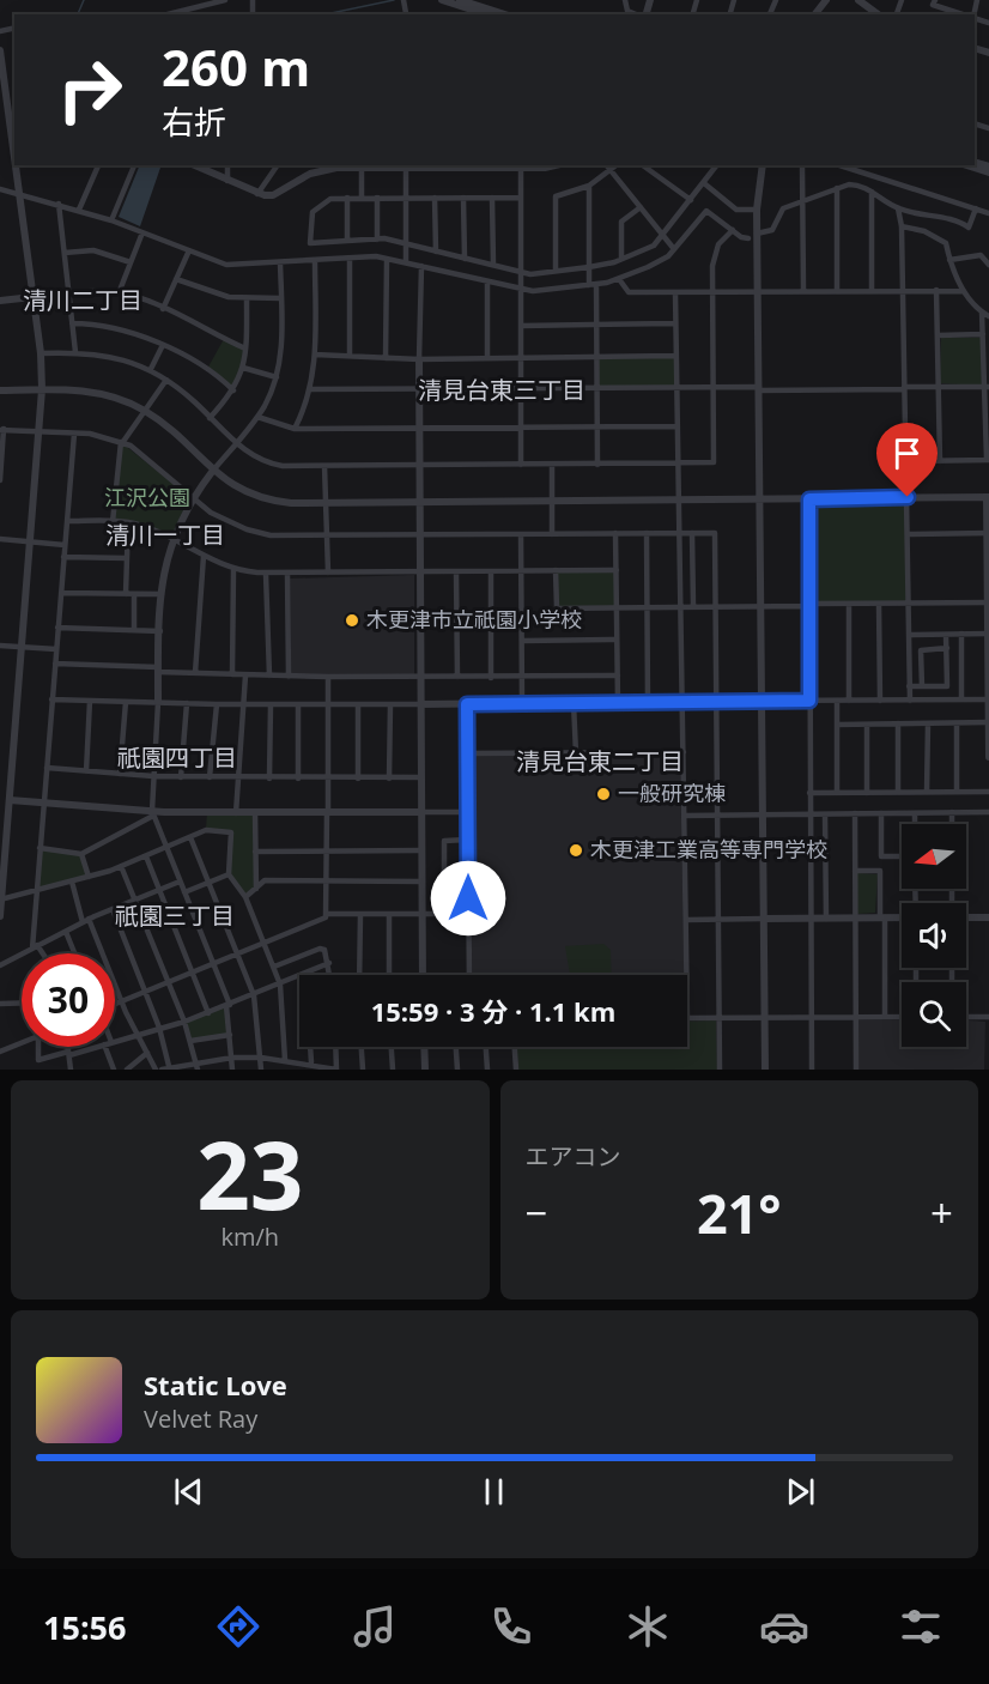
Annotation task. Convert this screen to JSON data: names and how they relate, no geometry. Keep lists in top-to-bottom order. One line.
{"districts":["清川二丁目","清見台東三丁目","清川一丁目","祇園四丁目","清見台東二丁目","祇園三丁目"],"parks":["江沢公園"],"places":["木更津市立祇園小学校","一般研究棟","木更津工業高等専門学校"],"north":"left","page":{"turn":["260 m","右折"],"limit":"30","trip":"15:59 · 3 分 · 1.1 km","tile":[["23","km/h"],"エアコン"],"heat":["−","21°","+"],"song":["Static Love","Velvet Ray"],"tabs":"15:56"}}
